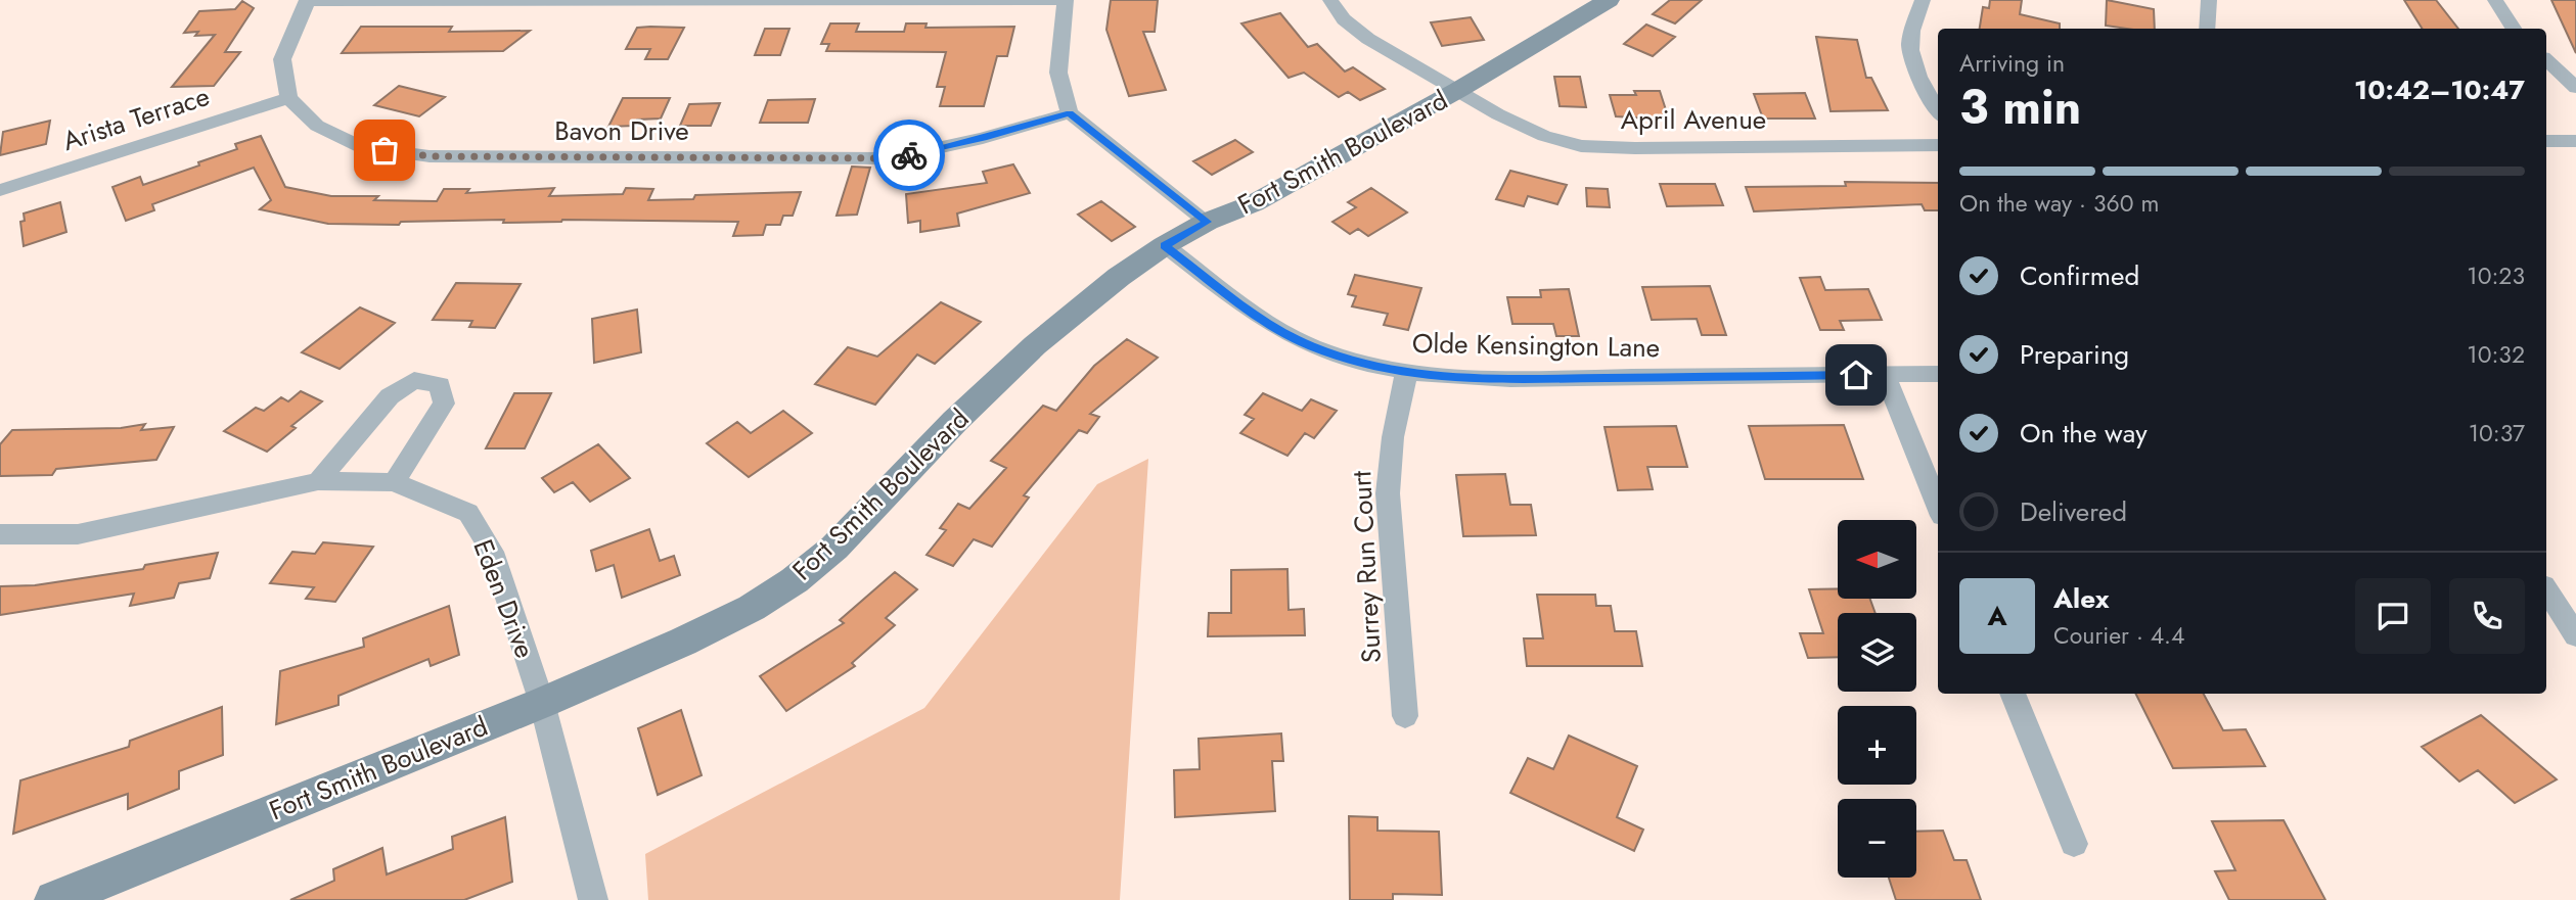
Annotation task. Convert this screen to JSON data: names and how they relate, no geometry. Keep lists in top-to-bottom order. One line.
{"streets":{"street":["Arista Terrace","April Avenue","Bavon Drive","Fort Smith Boulevard","Olde Kensington Lane","Surrey Run Court","Eden Drive"]},"crossings":[["Arista Terrace","Bavon Drive"],["April Avenue","Fort Smith Boulevard"],["Fort Smith Boulevard","Olde Kensington Lane"],["Fort Smith Boulevard","Eden Drive"],["Olde Kensington Lane","Surrey Run Court"]],"north":"left","page":{"heading":["3 min","Arriving in","10:42–10:47"],"panel":["Alex","Courier · 4.4"],"bar":"On the way · 360 m","list":[["Confirmed","10:23"],["Preparing","10:32"],["On the way","10:37"],"Delivered"],"map_buttons":["+","−"],"round":"A"}}
